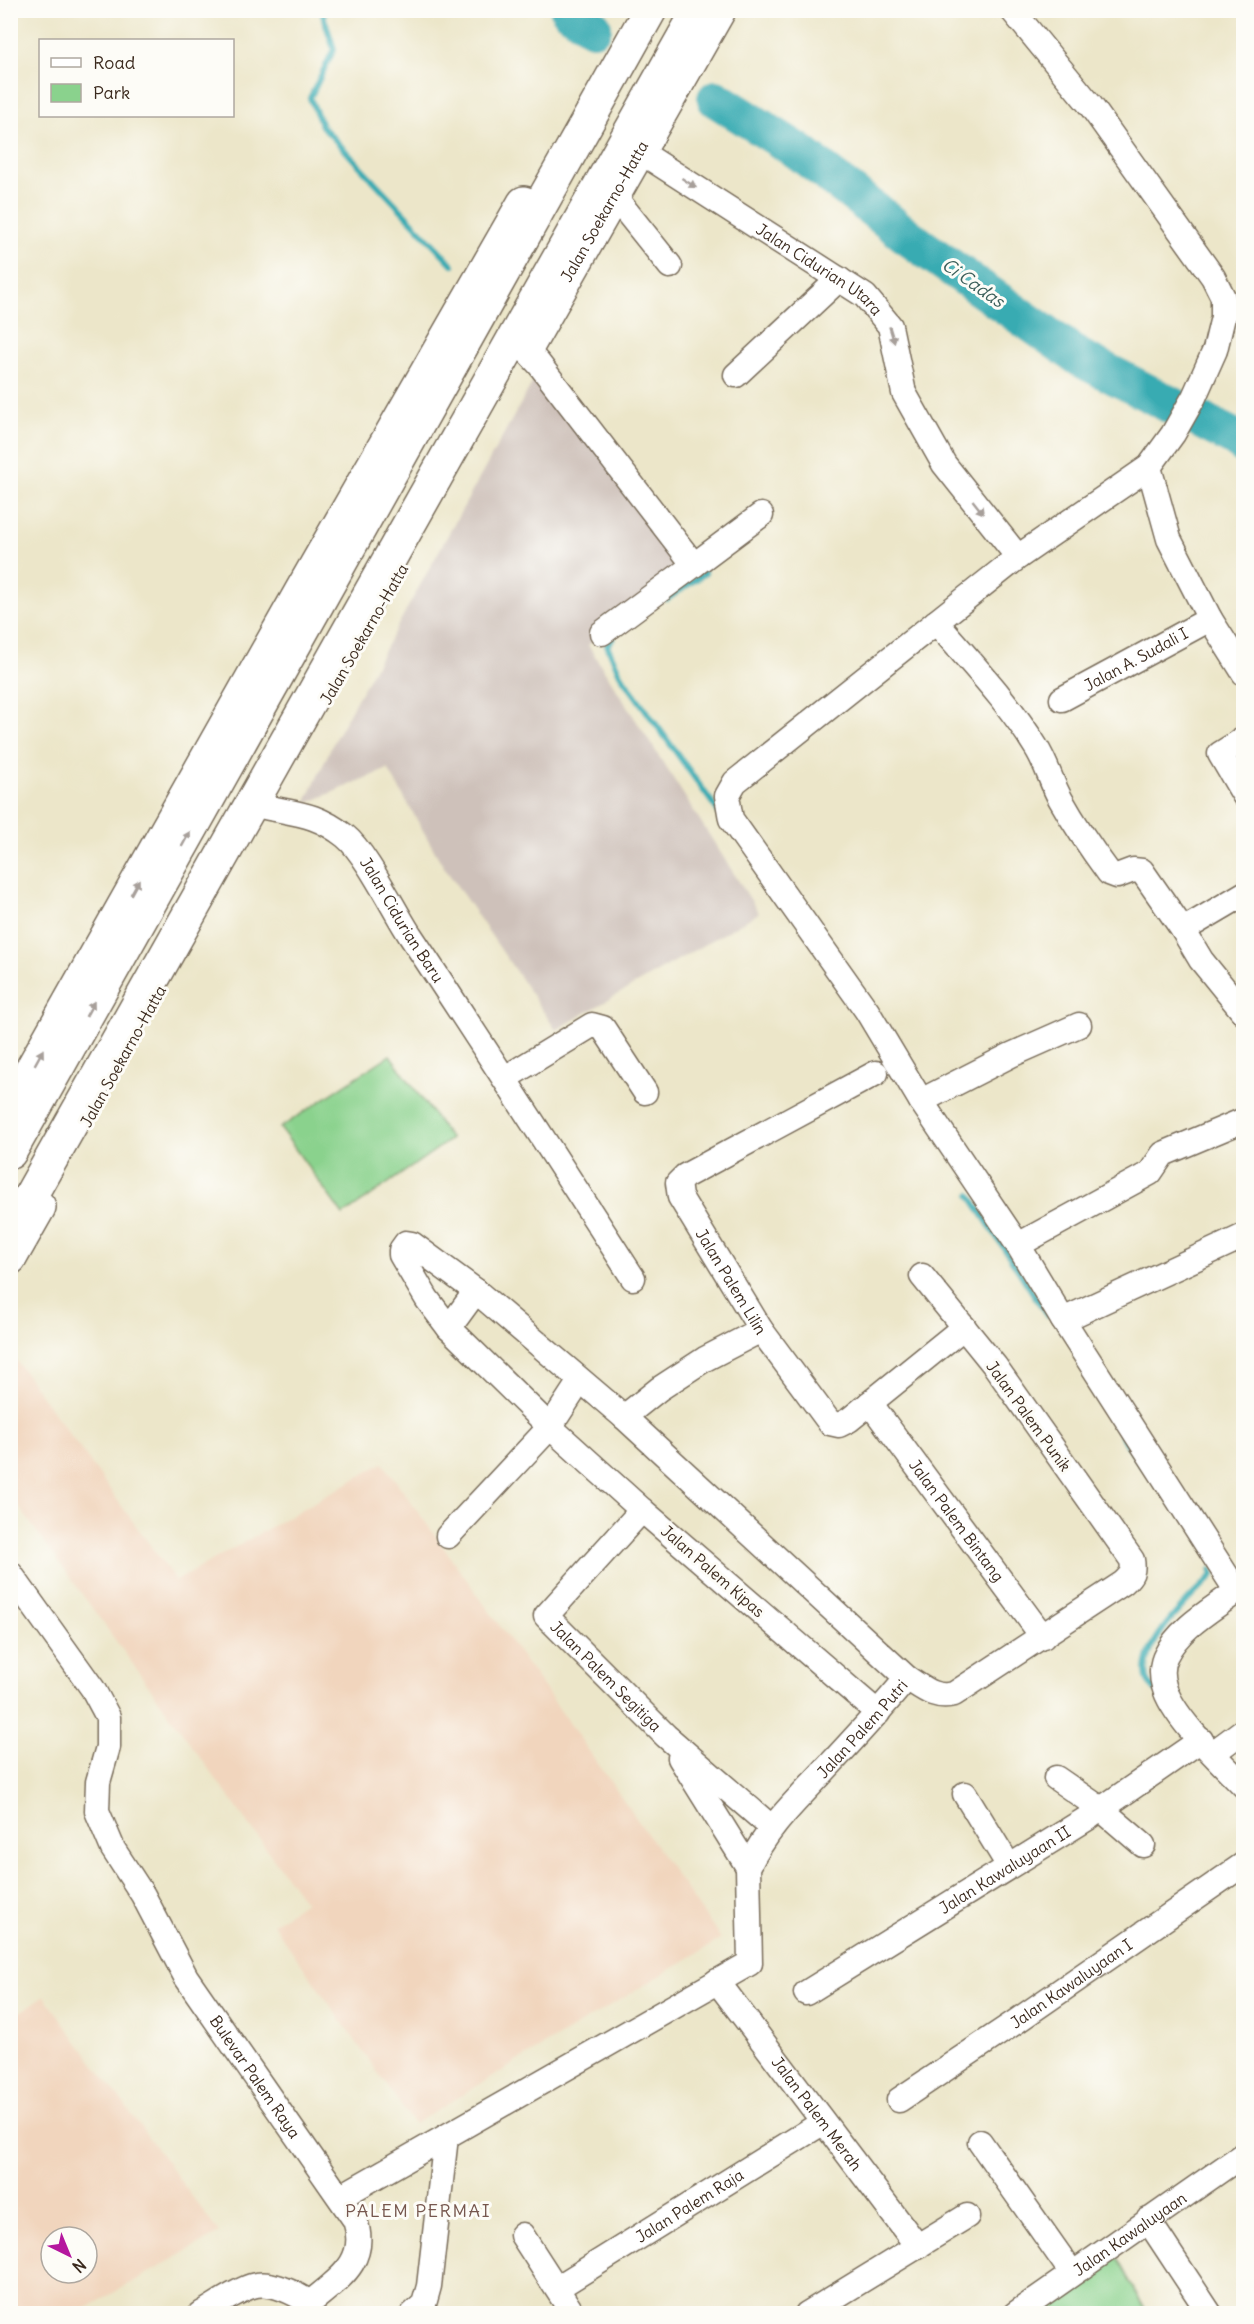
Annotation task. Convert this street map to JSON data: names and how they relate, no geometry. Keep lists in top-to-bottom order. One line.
{"streets":{"main road":["Jalan Soekarno-Hatta"],"street":["Jalan Cidurian Utara","Jalan A. Sudali I","Jalan Cidurian Baru","Jalan Palem Lilin","Jalan Palem Punik","Jalan Palem Bintang","Jalan Palem Kipas","Jalan Palem Segitiga","Jalan Palem Putri","Jalan Kawaluyaan II","Jalan Kawaluyaan I","Bulevar Palem Raya","Jalan Palem Merah","Jalan Palem Raja","Jalan Kawaluyaan"]},"crossings":[["Jalan Soekarno-Hatta","Jalan Cidurian Utara"],["Jalan Soekarno-Hatta","Jalan Cidurian Baru"],["Jalan Palem Lilin","Jalan Palem Punik"],["Jalan Palem Lilin","Jalan Palem Bintang"],["Jalan Palem Punik","Jalan Palem Putri"],["Jalan Palem Bintang","Jalan Palem Putri"],["Jalan Palem Kipas","Jalan Palem Segitiga"],["Jalan Palem Kipas","Jalan Palem Putri"],["Jalan Palem Segitiga","Jalan Palem Putri"],["Jalan Palem Merah","Jalan Palem Raja"]],"one_way":["Jalan Cidurian Utara"],"districts":["PALEM PERMAI"],"water":["Ci Cadas"],"legend":["Road","Park"],"north":"bottom right"}
